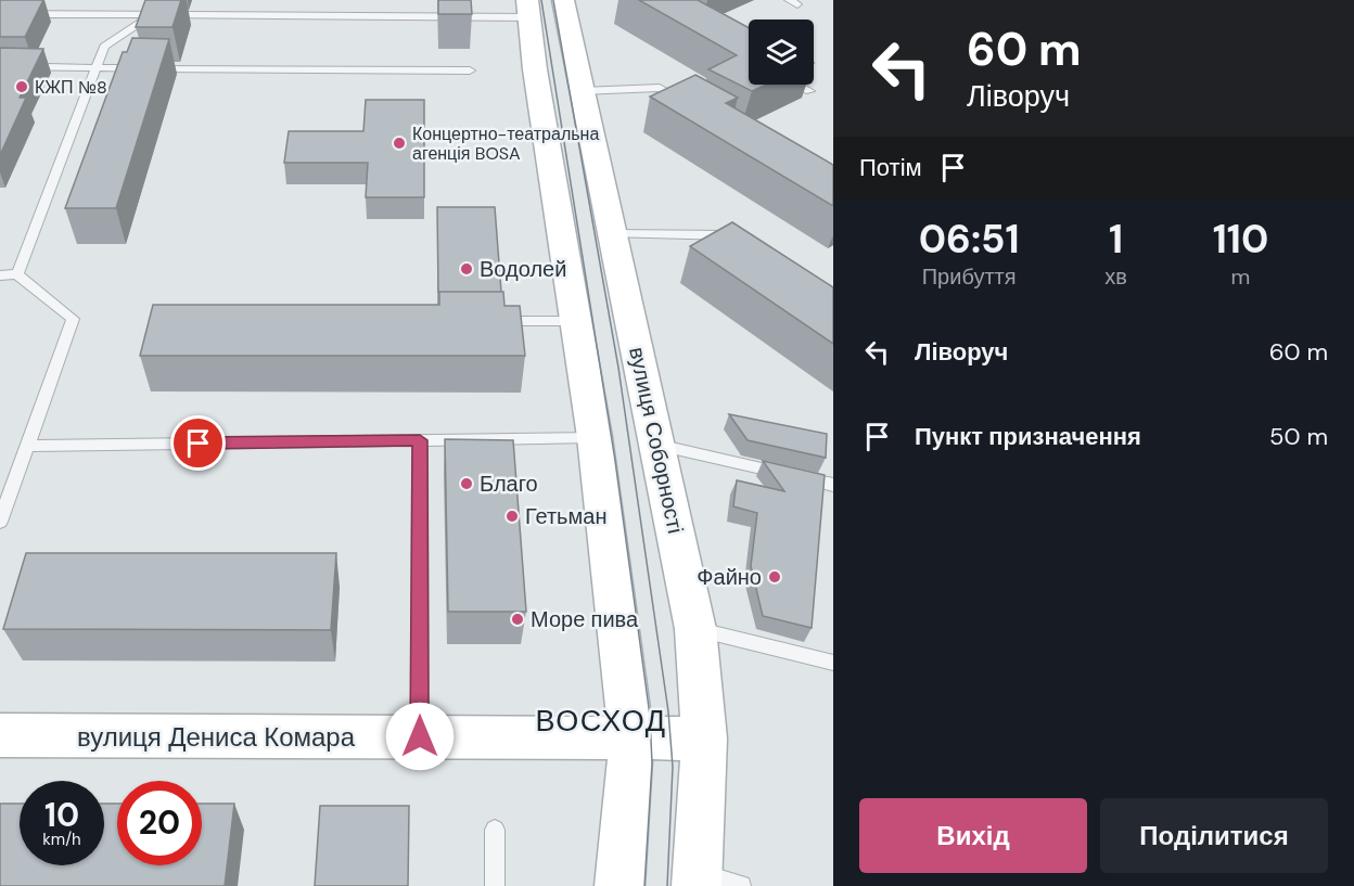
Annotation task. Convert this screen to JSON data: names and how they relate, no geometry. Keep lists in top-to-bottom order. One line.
{"streets":{"main road":["вулиця Соборності","вулиця Дениса Комара"]},"crossings":[["вулиця Соборності","вулиця Дениса Комара"]],"districts":["ВОСХОД"],"places":["КЖП №8","Концертно-театральна агенція BOSA","Водолей","Благо","Гетьман","Файно","Море пива"],"page":{"turn":["60 m","Ліворуч"],"then":"Потім","eta":["06:51","Прибуття","1","хв","110","m"],"list":[{"name":"Ліворуч","value":"60 m"},{"name":"Пункт призначення","value":"50 m"}],"speed":"10 km/h","limit":"20","buttons":["Вихід","Поділитися"]}}
